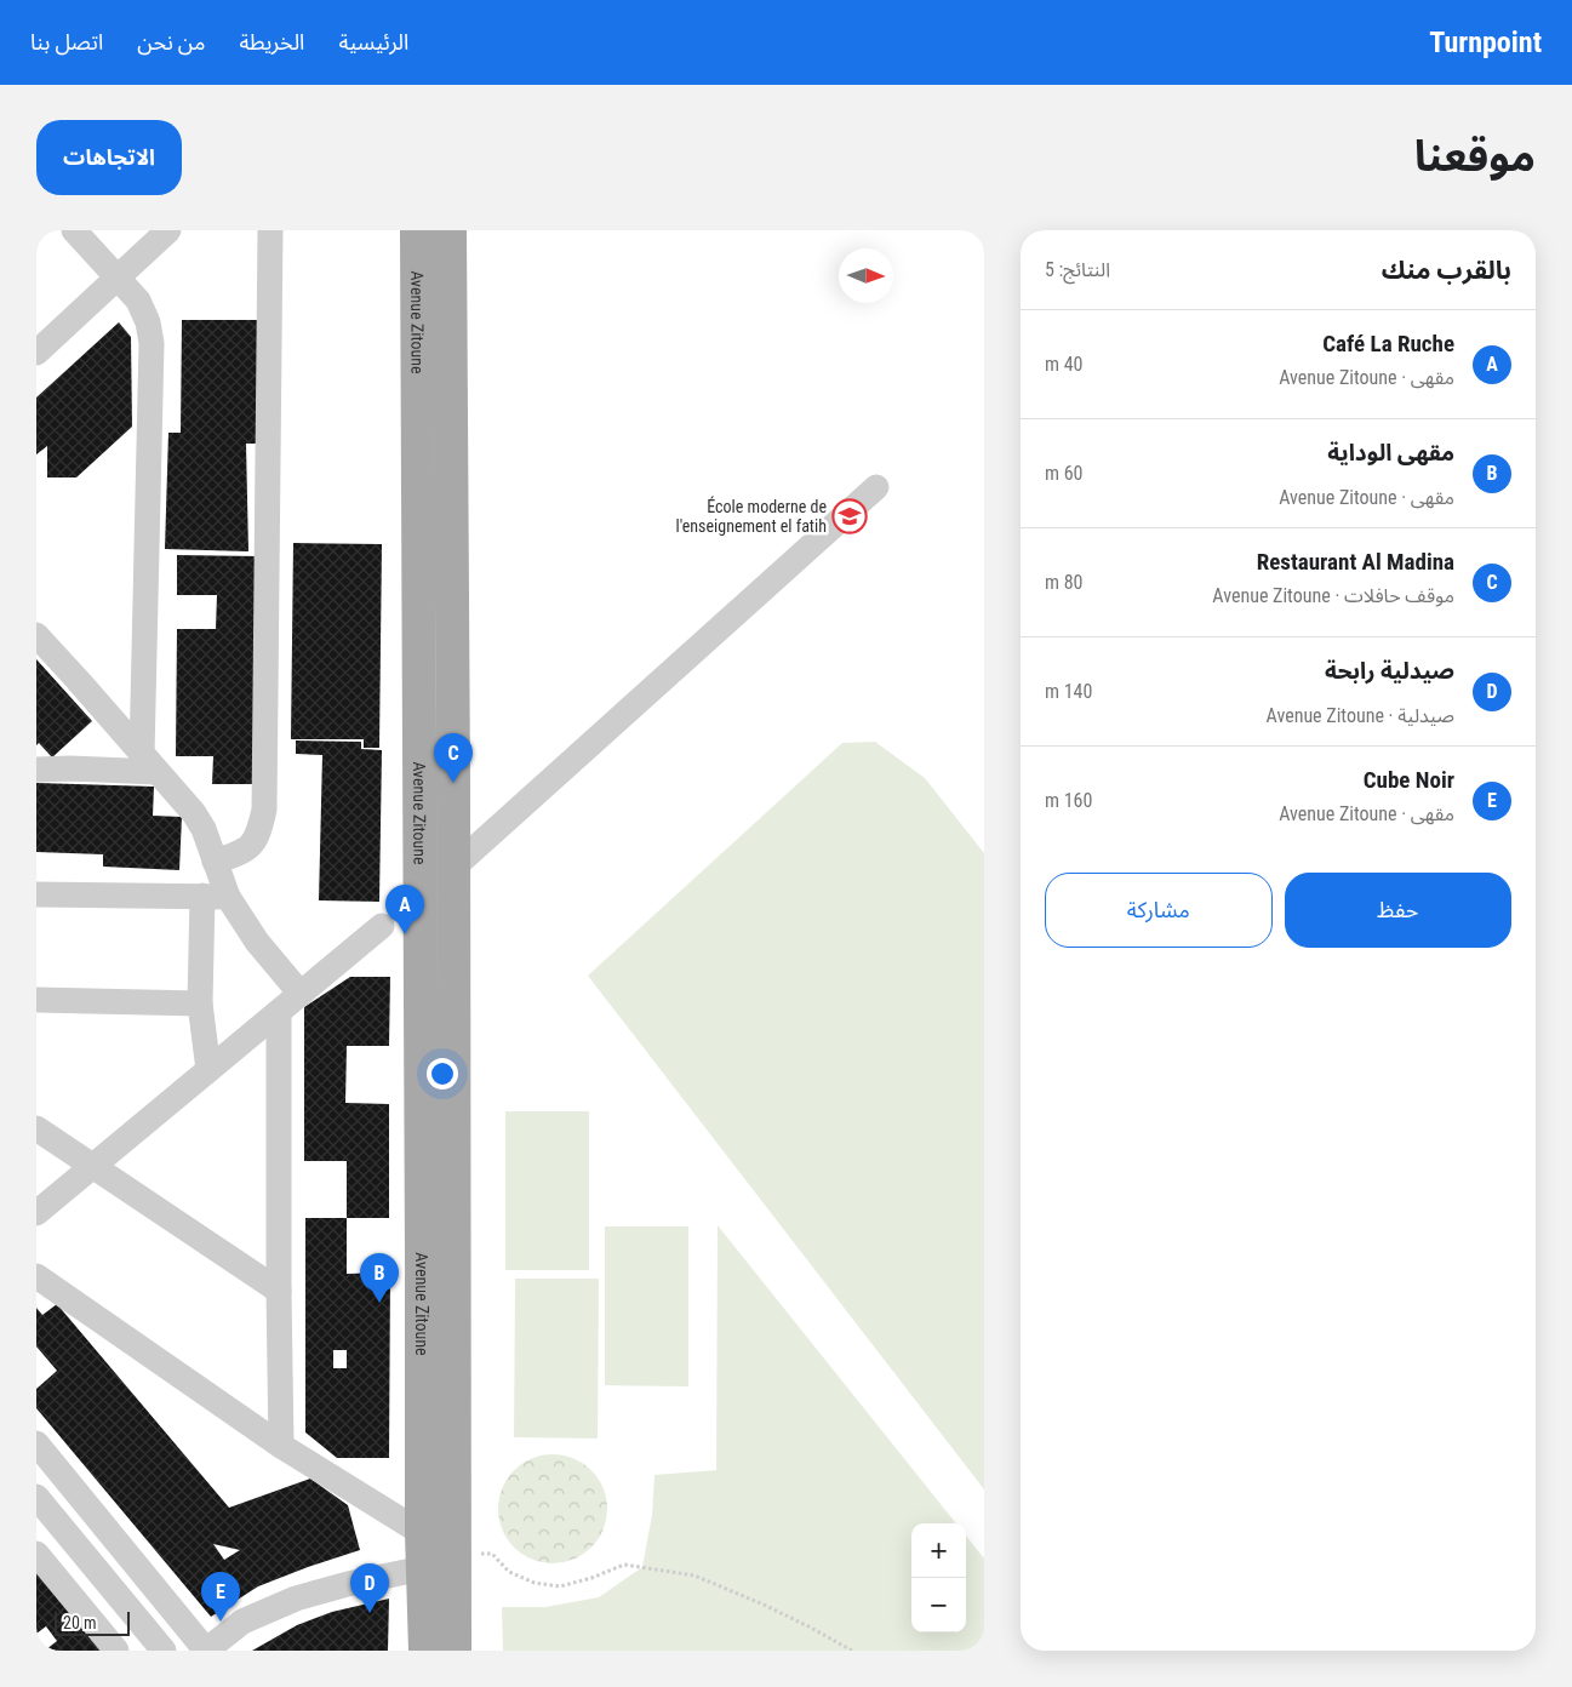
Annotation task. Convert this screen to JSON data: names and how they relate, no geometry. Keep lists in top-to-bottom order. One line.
{"streets":{"main road":["Avenue Zitoune"]},"places":{"school or university":["École moderne de l'enseignement el fatih"]},"scale_bar":"20 m","north":"right","page":{"header":"Turnpoint","nav":["الرئيسية","الخريطة","من نحن","اتصل بنا"],"title":"موقعنا","buttons":["الاتجاهات",["حفظ","مشاركة"]],"heading":["بالقرب منك","النتائج: 5"],"list":[{"mark":"A","name":"Café La Ruche","note":"مقهى · Avenue Zitoune","value":"40 m"},{"mark":"B","name":"مقهى الوداية","note":"مقهى · Avenue Zitoune","value":"60 m"},{"mark":"C","name":"Restaurant Al Madina","note":"موقف حافلات · Avenue Zitoune","value":"80 m"},{"mark":"D","name":"صيدلية رابحة","note":"صيدلية · Avenue Zitoune","value":"140 m"},{"mark":"E","name":"Cube Noir","note":"مقهى · Avenue Zitoune","value":"160 m"}],"pins":["C","A","B","D","E"],"map_buttons":["+","−"],"scale":"20 m"}}
